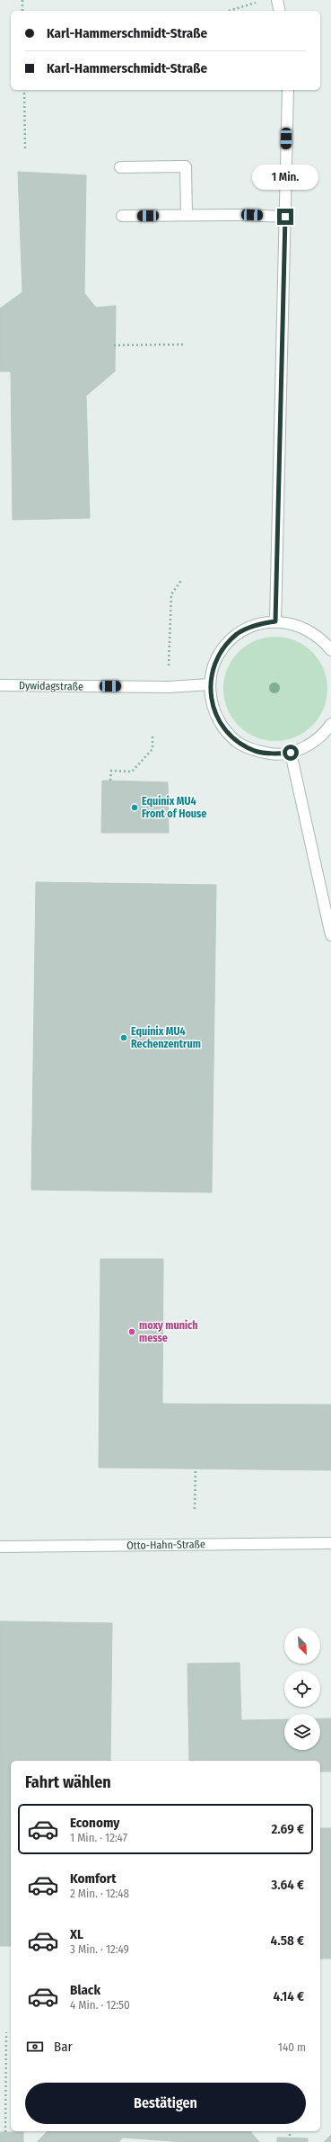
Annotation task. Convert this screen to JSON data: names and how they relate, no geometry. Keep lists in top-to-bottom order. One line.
{"streets":{"street":["Dywidagstraße","Otto-Hahn-Straße"]},"places":["Equinix MU4 Front of House","Equinix MU4 Rechenzentrum","moxy munich messe"],"north":"bottom right","page":{"banner":["Karl-Hammerschmidt-Straße","Karl-Hammerschmidt-Straße"],"bubble":"1 Min.","heading":"Fahrt wählen","list":[{"name":"Economy","note":"1 Min. · 12:47","value":"2.69 €"},{"name":"Komfort","note":"2 Min. · 12:48","value":"3.64 €"},{"name":"XL","note":"3 Min. · 12:49","value":"4.58 €"},{"name":"Black","note":"4 Min. · 12:50","value":"4.14 €"}],"pay":["Bar","140 m"],"buttons":"Bestätigen"}}
